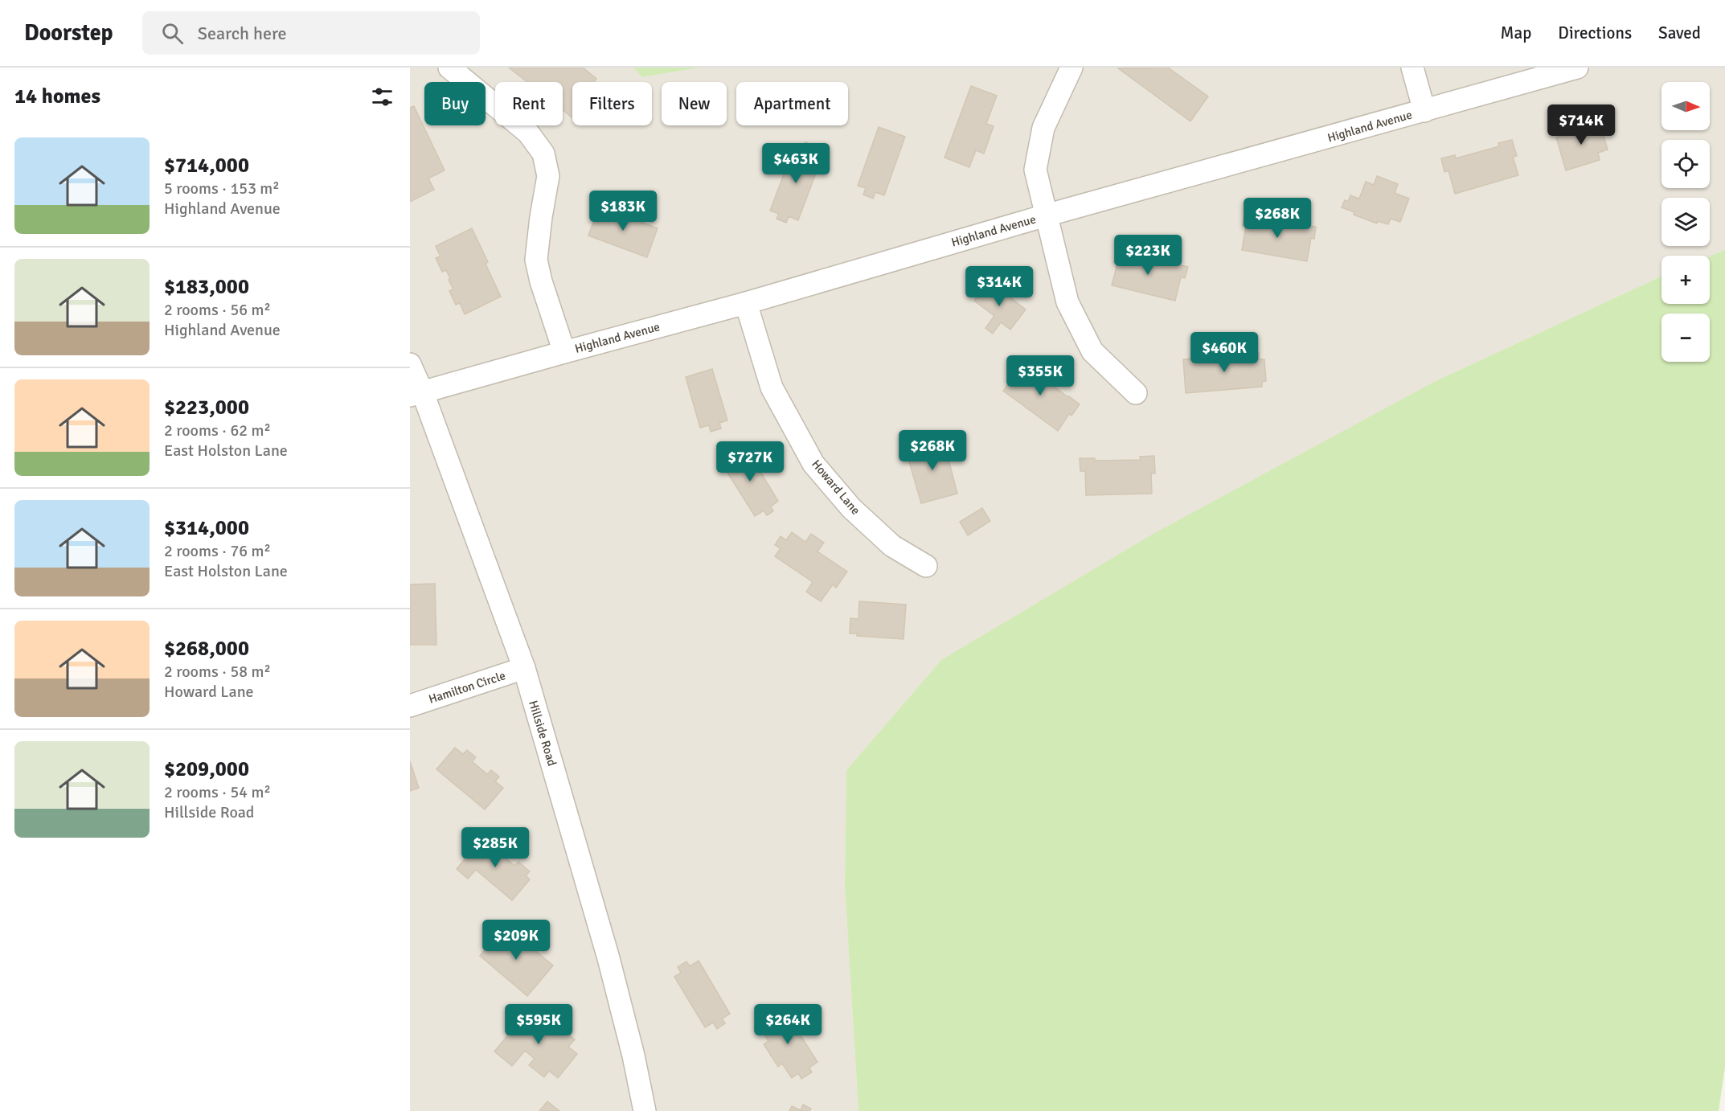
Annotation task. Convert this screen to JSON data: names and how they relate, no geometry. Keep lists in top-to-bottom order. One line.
{"streets":{"street":["Highland Avenue","Howard Lane","Hamilton Circle","Hillside Road"]},"crossings":[["Highland Avenue","Howard Lane"],["Highland Avenue","Hillside Road"],["Hamilton Circle","Hillside Road"]],"north":"right","page":{"header":"Doorstep","search":"Search here","nav":["Map","Directions","Saved"],"heading":"14 homes","map_buttons":["+","−"],"chip":["Buy","Rent","Filters","New","Apartment"],"price":["$714K","$463K","$183K","$268K","$223K","$314K","$460K","$355K","$268K","$727K","$285K","$209K","$595K","$264K"],"list":[{"name":"$714,000","note":"5 rooms · 153 m² · Highland Avenue"},{"name":"$183,000","note":"2 rooms · 56 m² · Highland Avenue"},{"name":"$223,000","note":"2 rooms · 62 m² · East Holston Lane"},{"name":"$314,000","note":"2 rooms · 76 m² · East Holston Lane"},{"name":"$268,000","note":"2 rooms · 58 m² · Howard Lane"},{"name":"$209,000","note":"2 rooms · 54 m² · Hillside Road"}]}}
